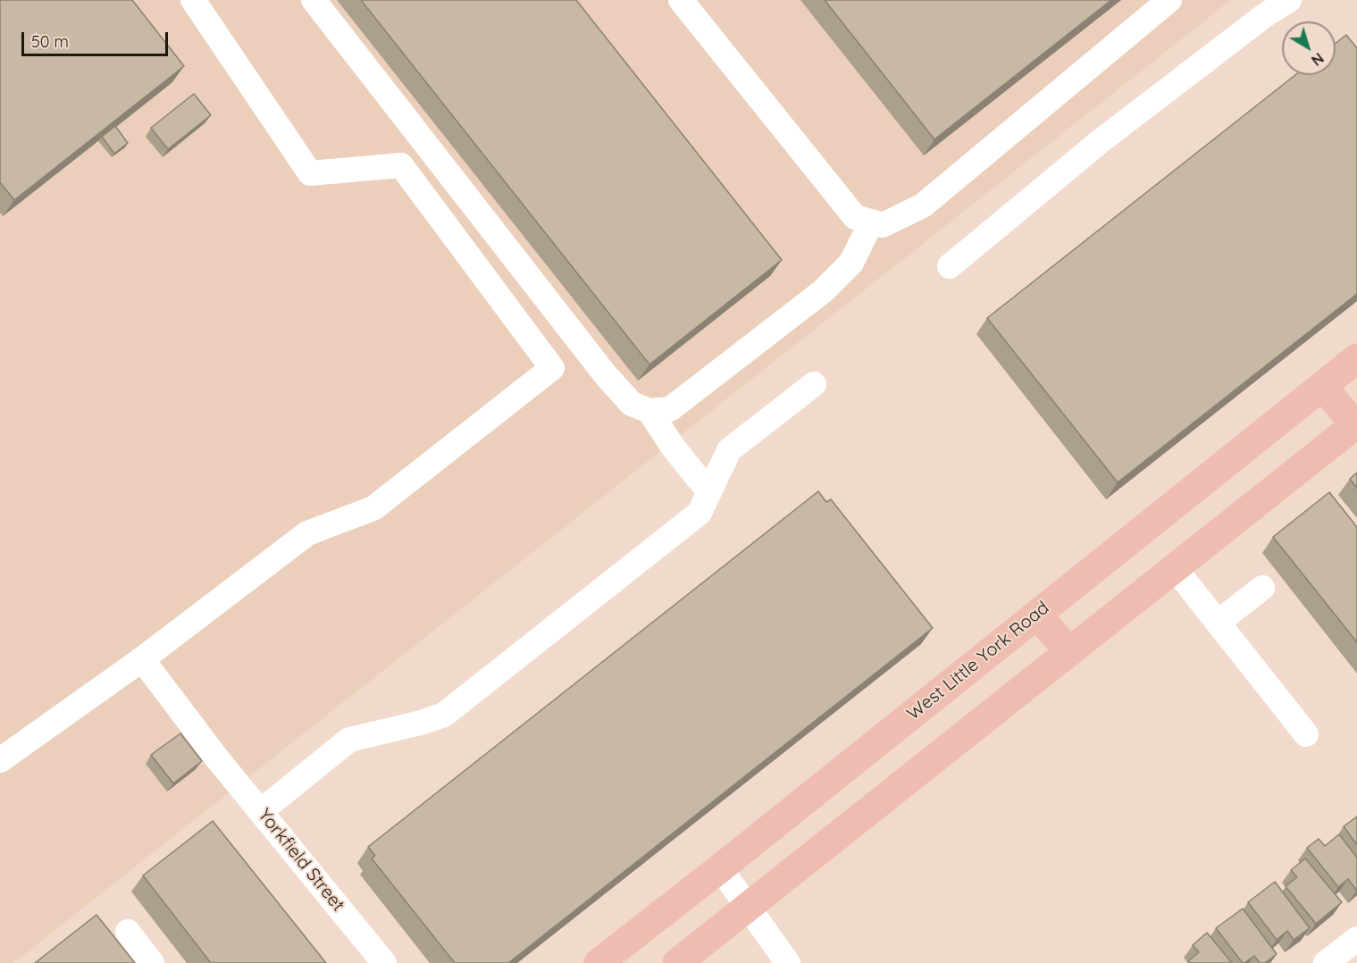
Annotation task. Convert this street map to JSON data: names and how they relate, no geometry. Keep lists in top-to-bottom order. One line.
{"streets":{"main road":["West Little York Road"],"street":["Yorkfield Street"]},"scale_bar":"50 m","north":"bottom right"}
